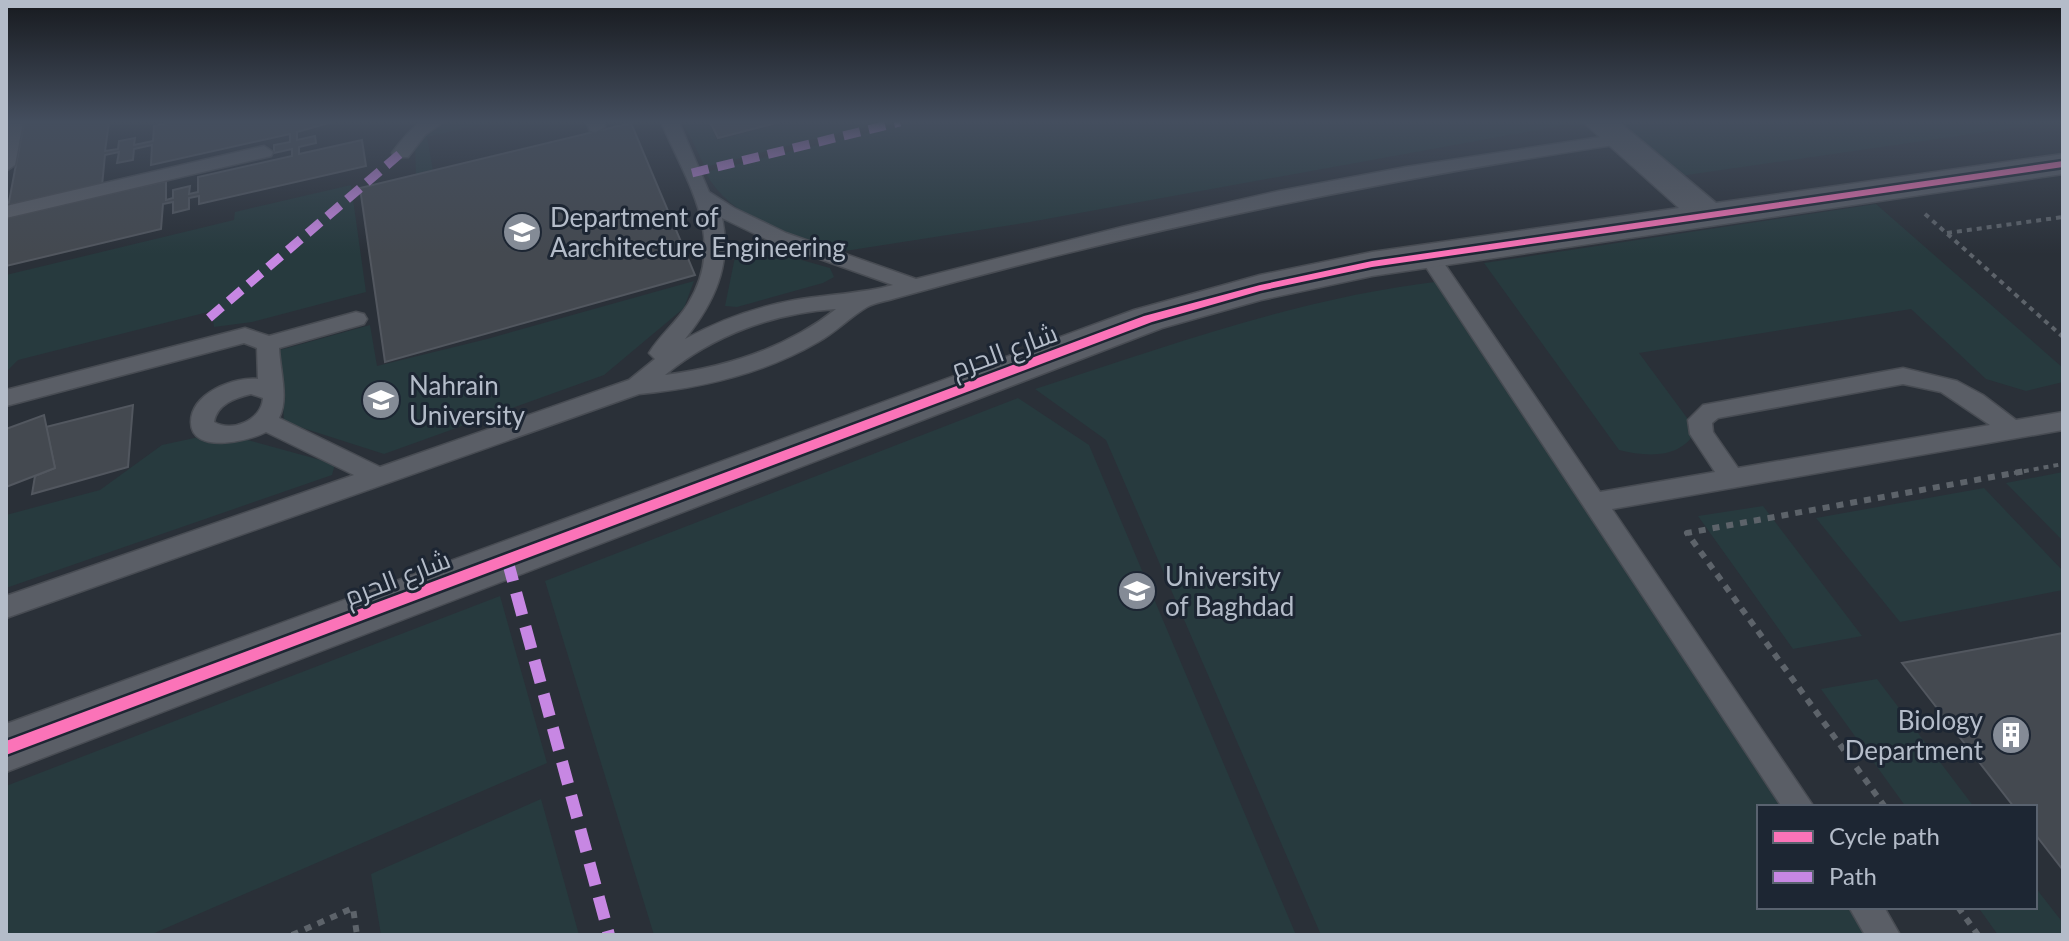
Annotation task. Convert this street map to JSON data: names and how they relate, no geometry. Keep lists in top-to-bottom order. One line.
{"streets":{"street":["شارع الحرم"]},"places":{"school or university":["Department of Aarchitecture Engineering","Nahrain University","University of Baghdad"],"building":["Biology Department"]},"legend":["Cycle path","Path"]}
